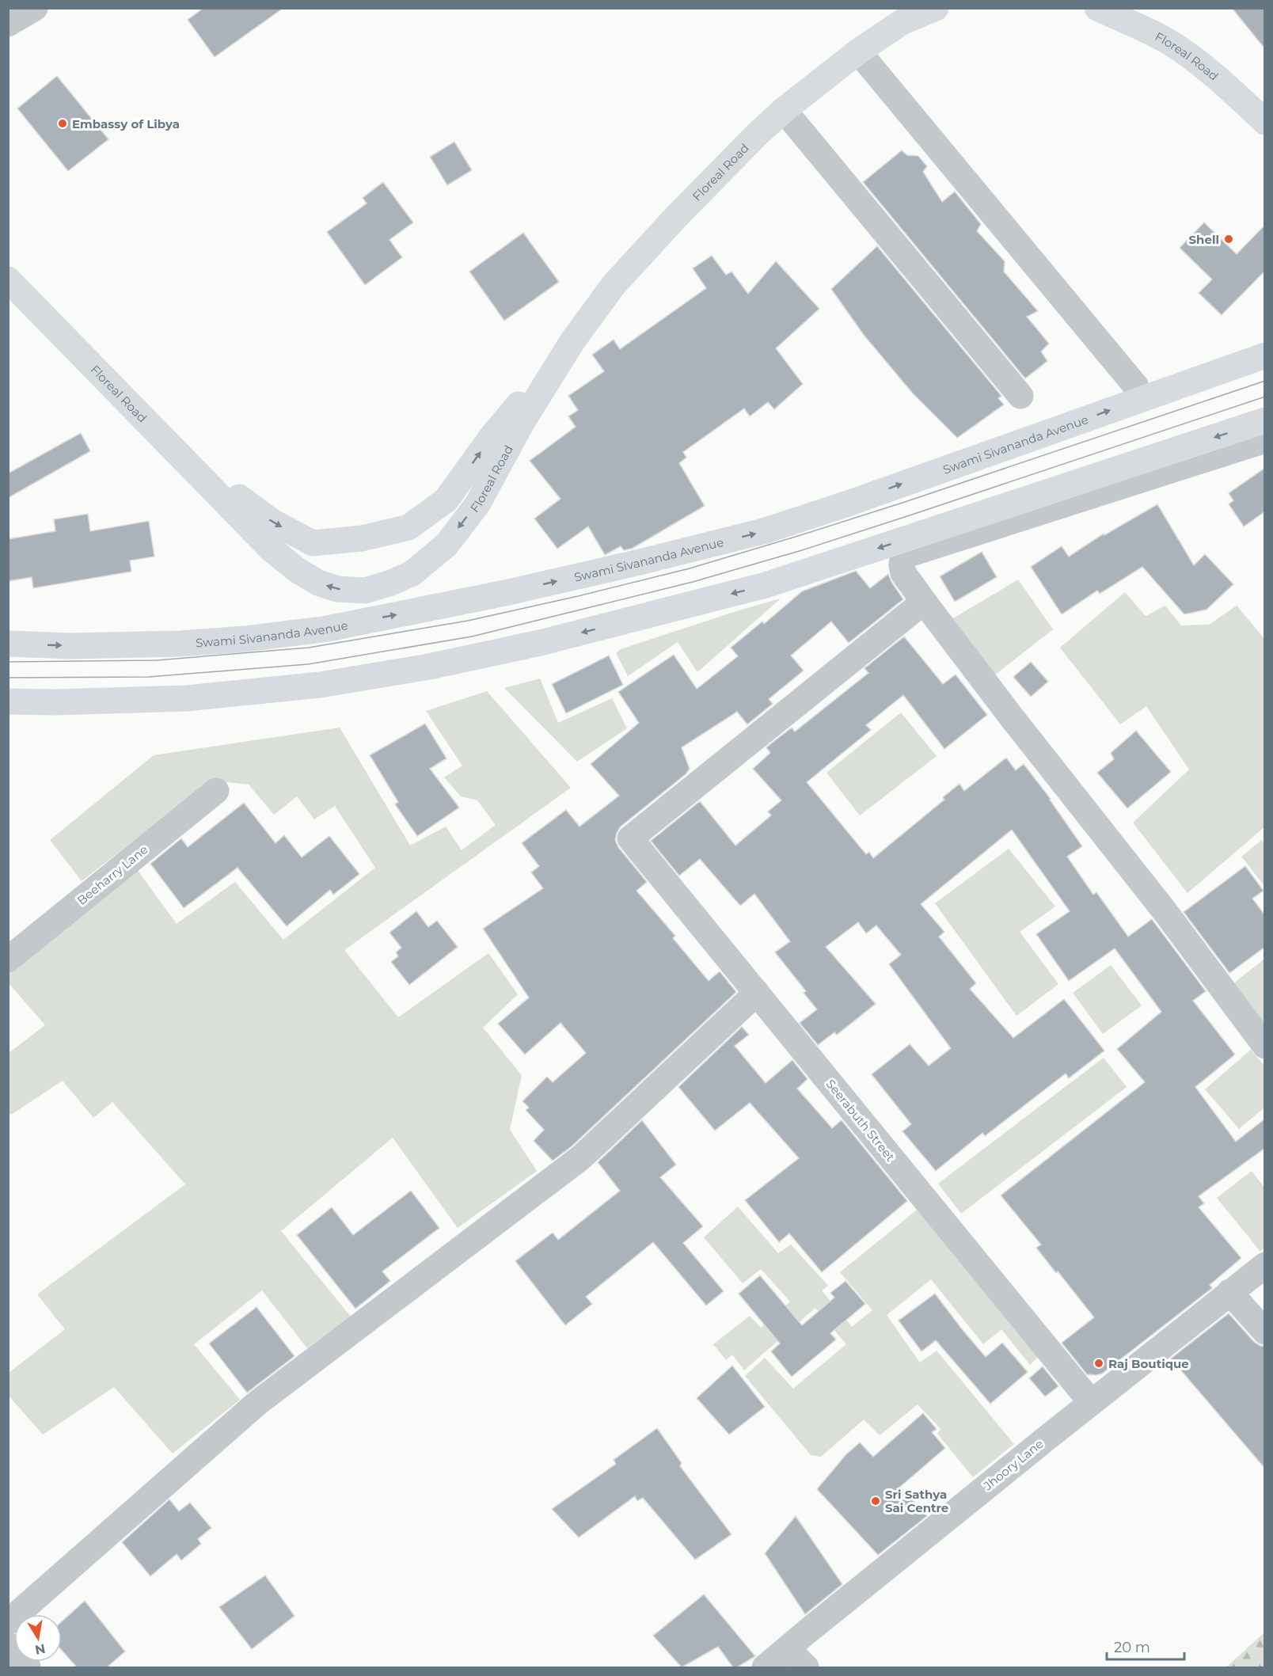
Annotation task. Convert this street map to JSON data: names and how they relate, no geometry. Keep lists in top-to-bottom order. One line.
{"streets":{"street":["Floreal Road","Swami Sivananda Avenue","Beeharry Lane","Seerabuth Street","Jhoory Lane"]},"crossings":[["Seerabuth Street","Jhoory Lane"]],"places":["Embassy of Libya","Shell","Raj Boutique","Sri Sathya Sai Centre"],"scale_bar":"20 m","north":"bottom"}
